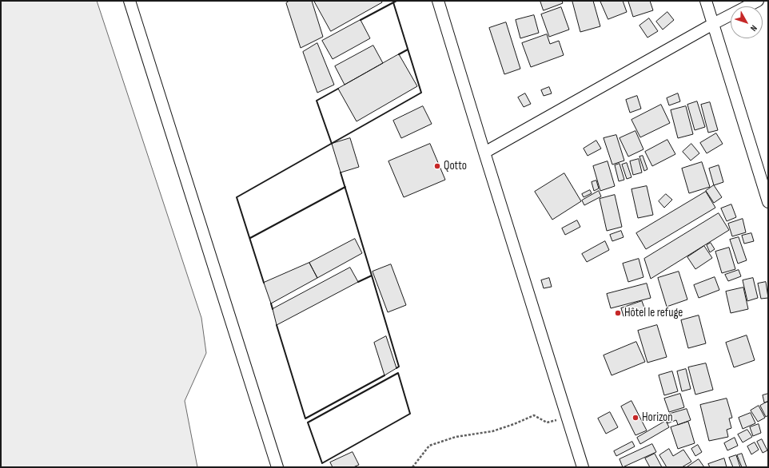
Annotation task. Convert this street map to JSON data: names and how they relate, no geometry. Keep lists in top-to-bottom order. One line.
{"places":["Qotto","Hôtel le refuge","Horizon"],"north":"bottom right"}
